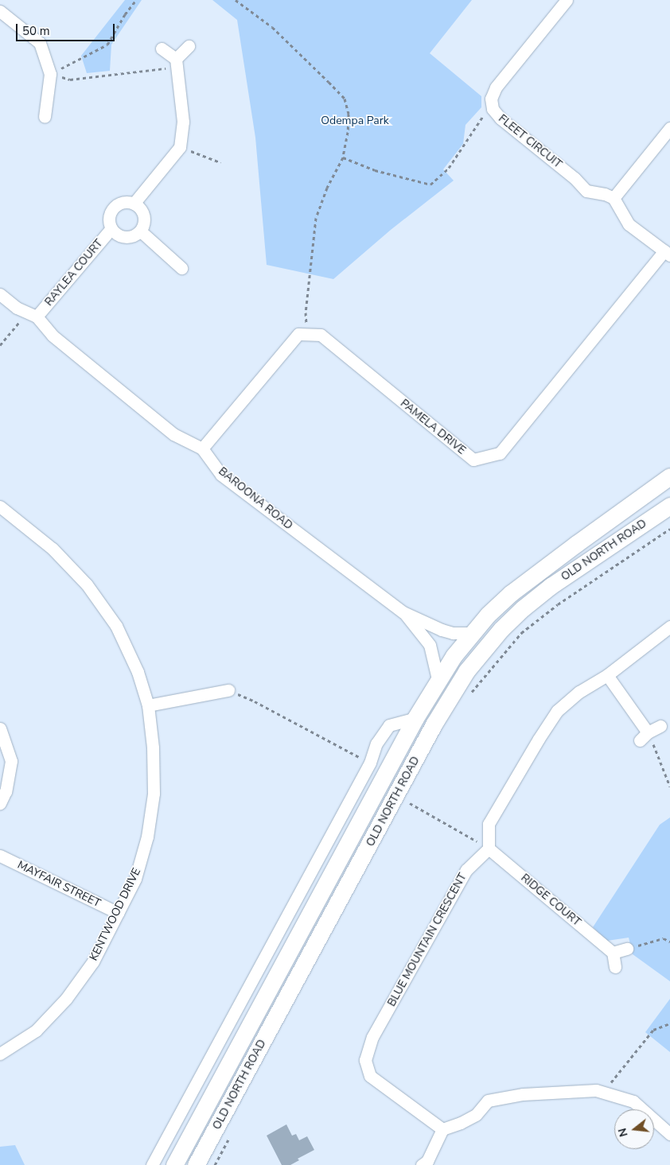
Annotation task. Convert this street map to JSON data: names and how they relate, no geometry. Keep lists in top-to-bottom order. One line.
{"streets":{"main road":["OLD NORTH ROAD"],"street":["FLEET CIRCUIT","RAYLEA COURT","PAMELA DRIVE","BAROONA ROAD","MAYFAIR STREET","RIDGE COURT","KENTWOOD DRIVE","BLUE MOUNTAIN CRESCENT"]},"crossings":[["RAYLEA COURT","BAROONA ROAD"],["BAROONA ROAD","OLD NORTH ROAD"],["MAYFAIR STREET","KENTWOOD DRIVE"],["RIDGE COURT","BLUE MOUNTAIN CRESCENT"]],"parks":["Odempa Park"],"scale_bar":"50 m","north":"left"}
